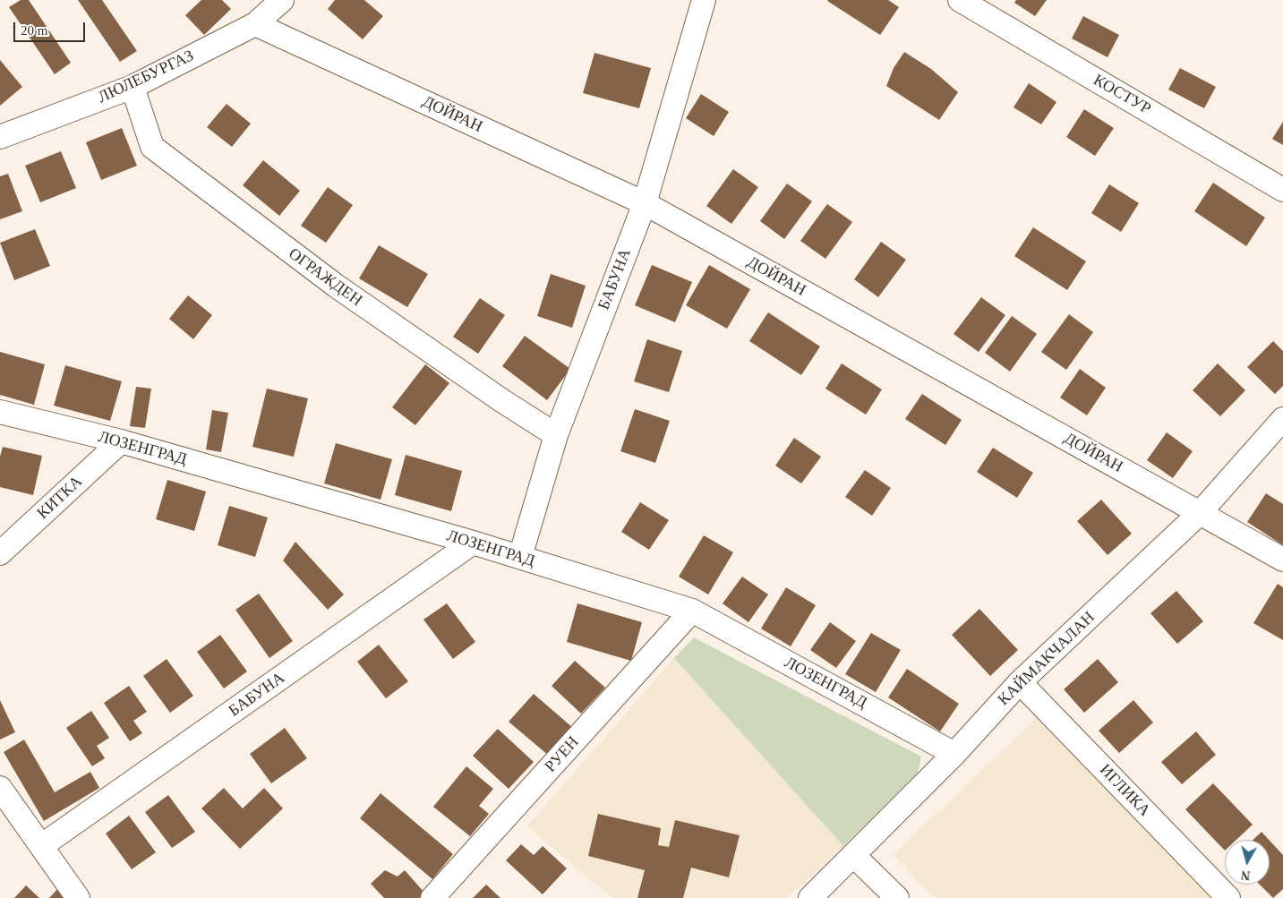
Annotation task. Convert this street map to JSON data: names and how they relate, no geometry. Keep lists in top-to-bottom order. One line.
{"streets":{"street":["ЛЮЛЕБУРГАЗ","КОСТУР","ДОЙРАН","ОГРАЖДЕН","БАБУНА","ЛОЗЕНГРАД","КИТКА","КАЙМАКЧАЛАН","РУЕН","ИГЛИКА"]},"crossings":[["ЛЮЛЕБУРГАЗ","ДОЙРАН"],["ЛЮЛЕБУРГАЗ","ОГРАЖДЕН"],["ДОЙРАН","БАБУНА"],["ДОЙРАН","КАЙМАКЧАЛАН"],["ОГРАЖДЕН","БАБУНА"],["БАБУНА","ЛОЗЕНГРАД"],["ЛОЗЕНГРАД","КИТКА"],["ЛОЗЕНГРАД","КАЙМАКЧАЛАН"],["ЛОЗЕНГРАД","РУЕН"],["КАЙМАКЧАЛАН","ИГЛИКА"]],"scale_bar":"20 m","north":"bottom"}
